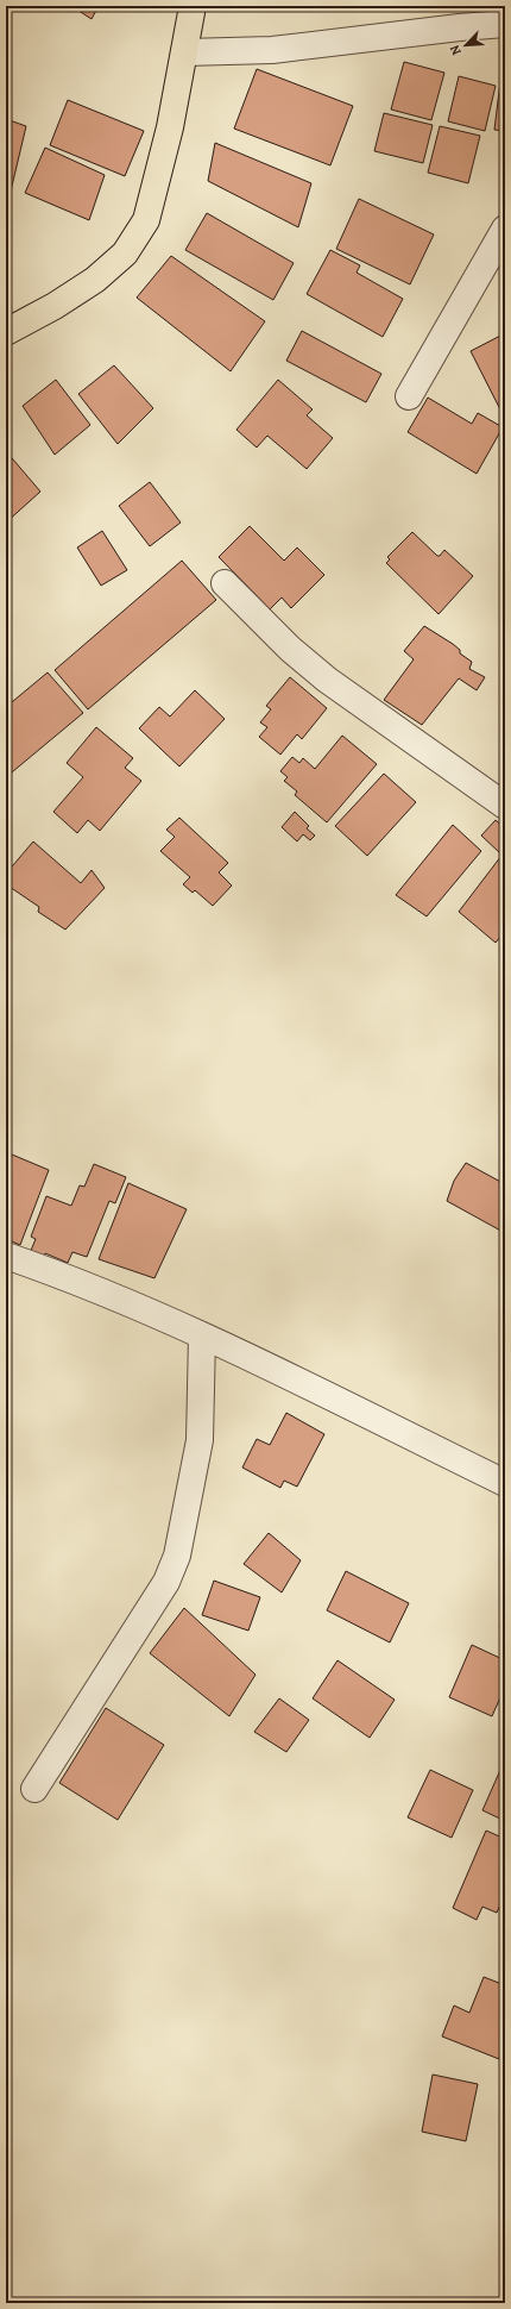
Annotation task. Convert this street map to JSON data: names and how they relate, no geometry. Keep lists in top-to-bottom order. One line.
{"north":"bottom left"}
